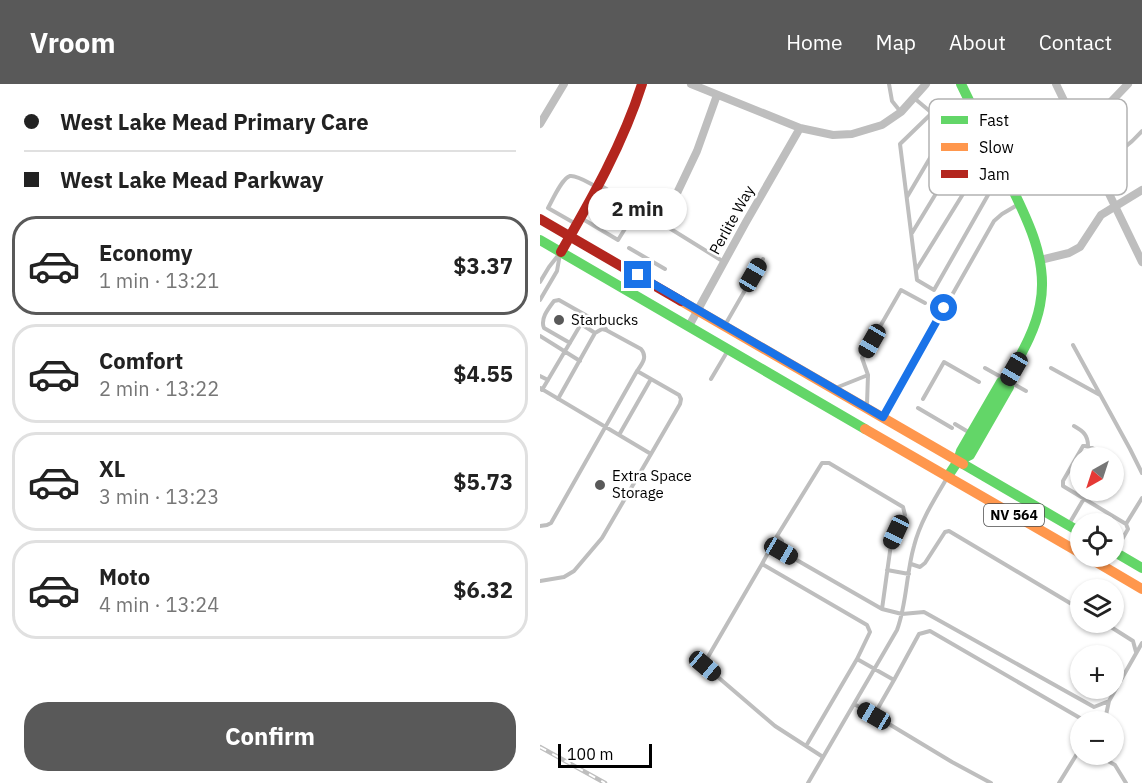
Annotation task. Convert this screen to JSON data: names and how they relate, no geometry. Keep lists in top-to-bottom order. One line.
{"streets":{"main road":["NV 564"],"street":["Perlite Way"]},"crossings":[["Perlite Way","NV 564"]],"places":["Starbucks","Extra Space Storage"],"legend":["Fast","Slow","Jam"],"scale_bar":"100 m","north":"bottom left","page":{"header":"Vroom","nav":["Home","Map","About","Contact"],"banner":["West Lake Mead Primary Care","West Lake Mead Parkway"],"bubble":"2 min","list":[{"name":"Economy","note":"1 min · 13:21","value":"$3.37"},{"name":"Comfort","note":"2 min · 13:22","value":"$4.55"},{"name":"XL","note":"3 min · 13:23","value":"$5.73"},{"name":"Moto","note":"4 min · 13:24","value":"$6.32"}],"map_buttons":["+","−"],"buttons":"Confirm","scale":"100 m"}}
